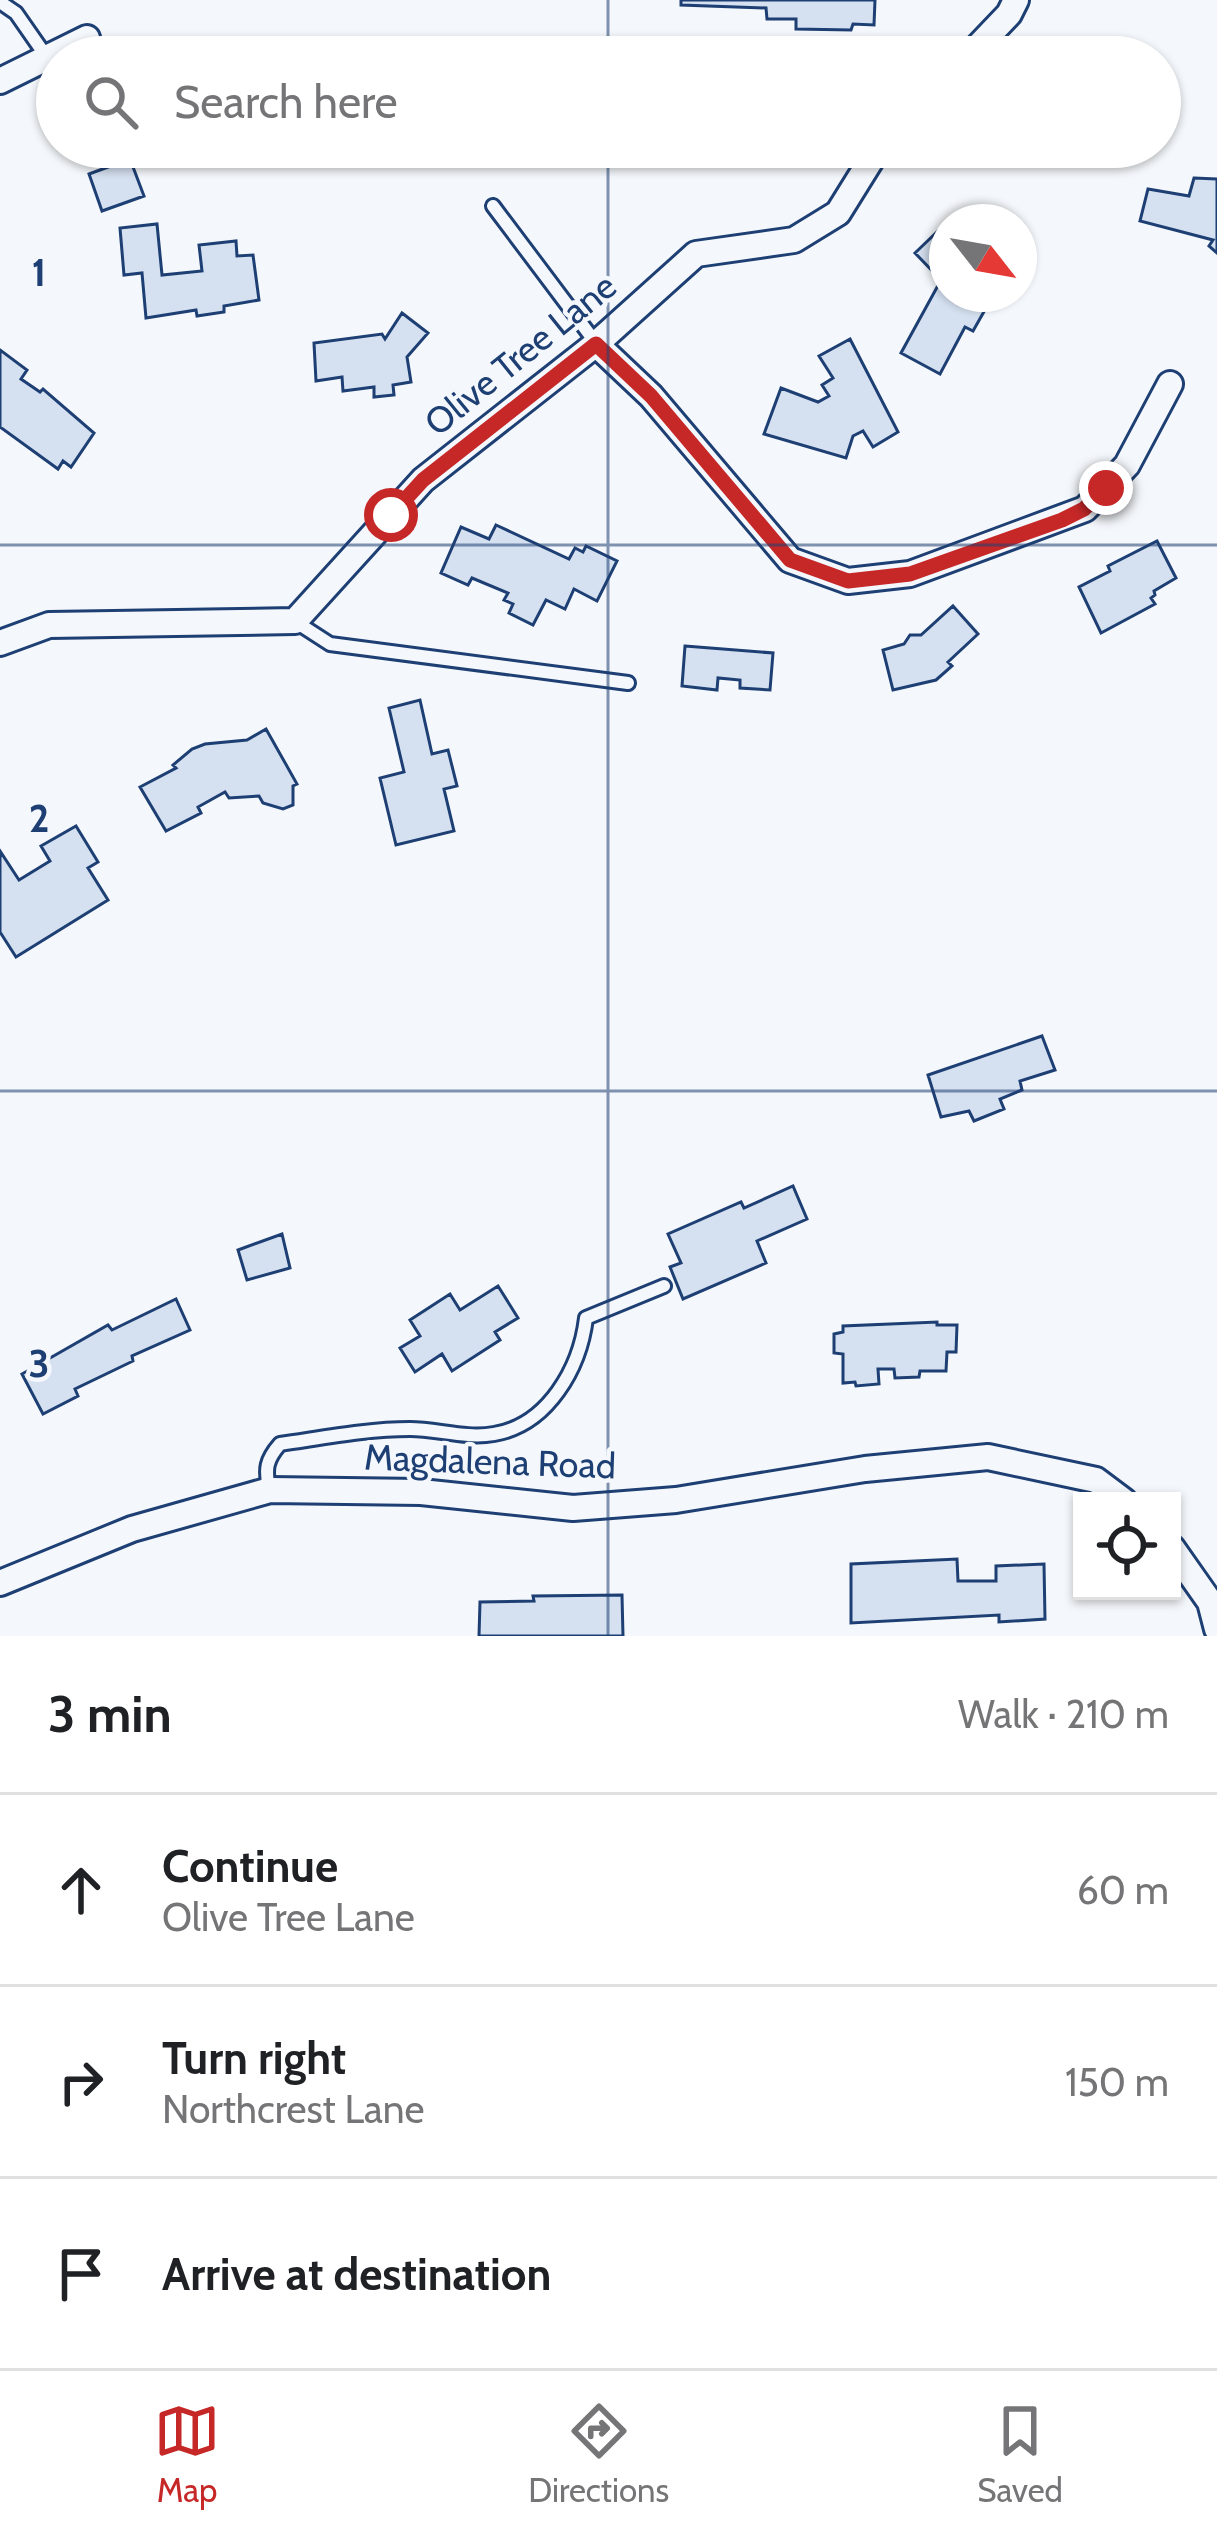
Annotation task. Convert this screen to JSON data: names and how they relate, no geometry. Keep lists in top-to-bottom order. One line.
{"streets":{"street":["Olive Tree Lane","Magdalena Road"]},"north":"bottom right","page":{"search":"Search here","heading":["3 min","Walk · 210 m"],"list":[["Continue","Olive Tree Lane","60 m"],["Turn right","Northcrest Lane","150 m"],"Arrive at destination"],"nav":["Map","Directions","Saved"]},"grid":{"rows":["1","2","3"]}}
